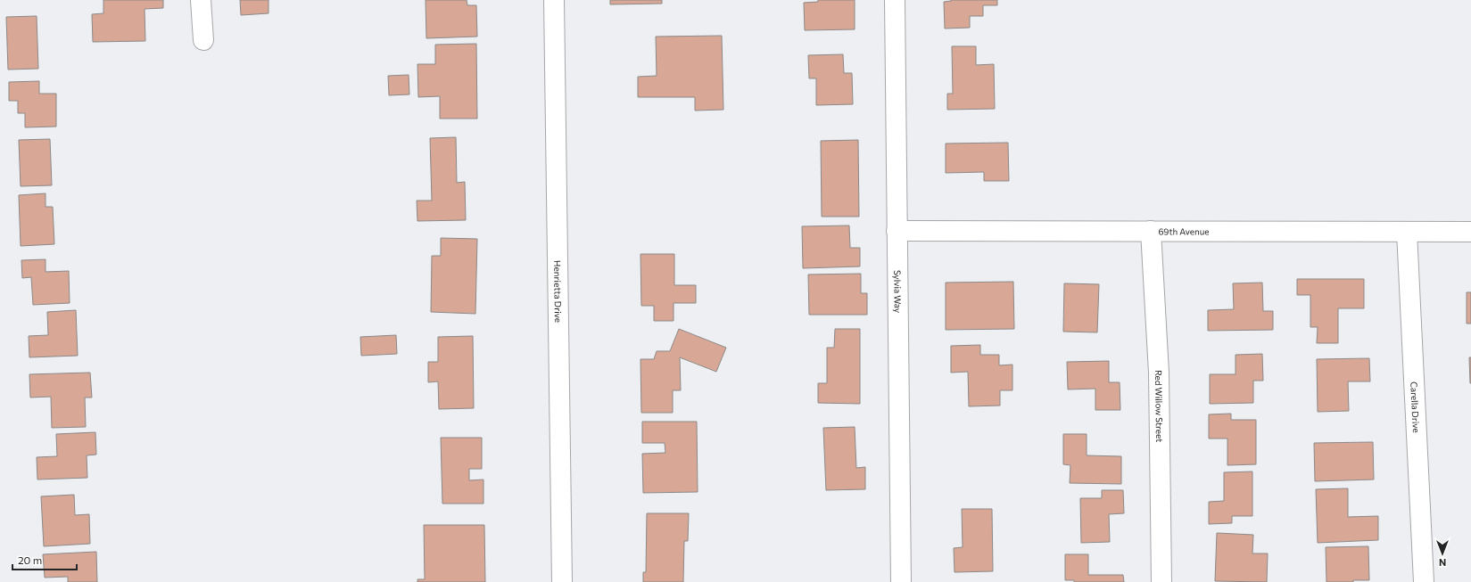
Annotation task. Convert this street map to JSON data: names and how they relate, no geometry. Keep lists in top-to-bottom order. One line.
{"streets":{"street":["69th Avenue","Henrietta Drive","Sylvia Way","Red Willow Street","Carella Drive"]},"crossings":[["69th Avenue","Sylvia Way"],["69th Avenue","Red Willow Street"],["69th Avenue","Carella Drive"]],"scale_bar":"20 m","north":"bottom"}
